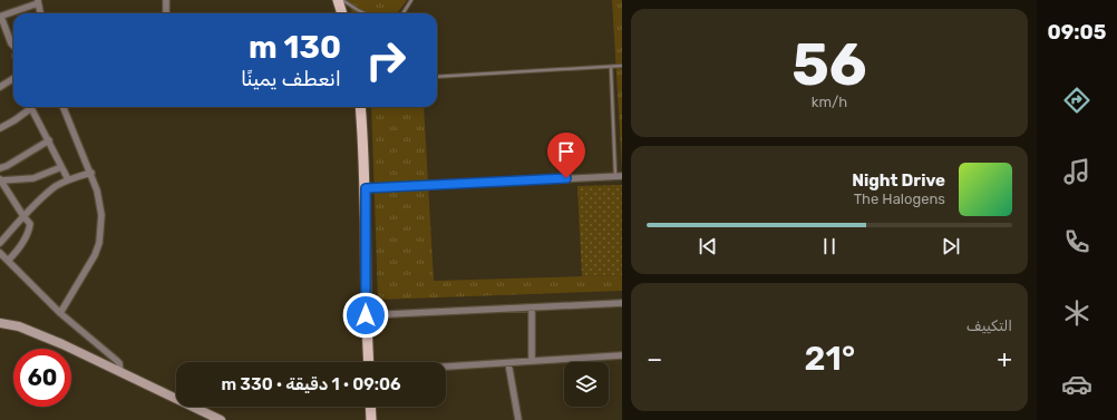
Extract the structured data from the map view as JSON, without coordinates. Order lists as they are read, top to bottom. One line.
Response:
{"page":{"tabs":"09:05","tile":[["56","km/h"],"التكييف"],"turn":["130 m","انعطف يمينًا"],"song":["Night Drive","The Halogens"],"heat":["−","21°","+"],"limit":"60","trip":"09:06 · 1 دقيقة · 330 m"}}
